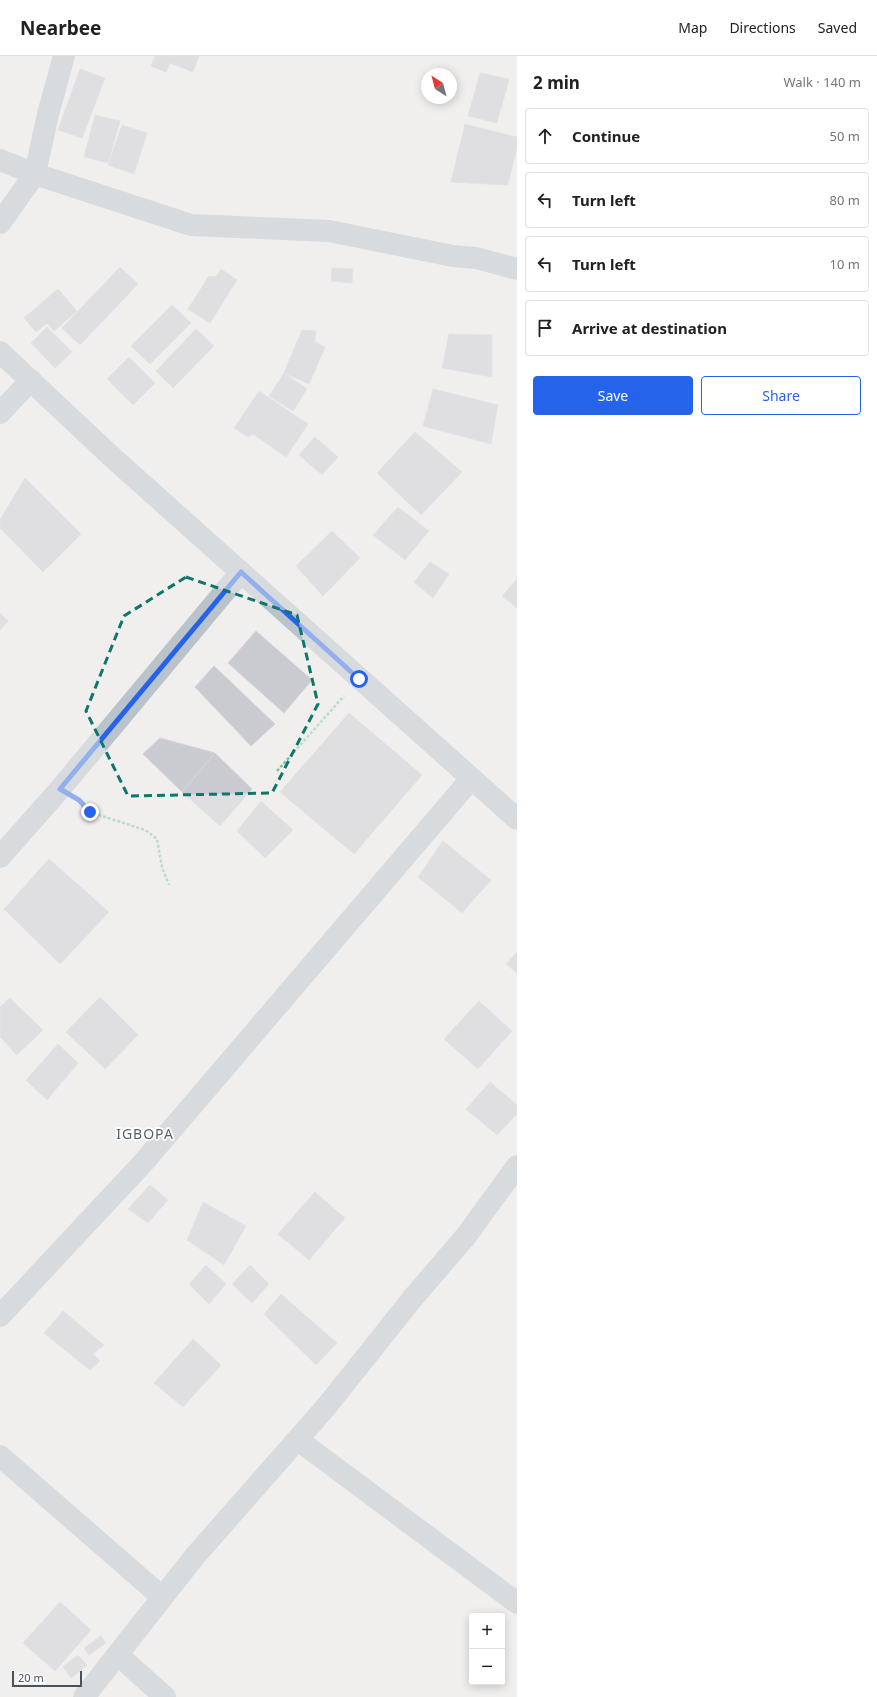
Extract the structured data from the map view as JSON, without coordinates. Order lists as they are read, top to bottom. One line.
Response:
{"districts":["IGBOPA"],"scale_bar":"20 m","north":"top left","page":{"header":"Nearbee","nav":["Map","Directions","Saved"],"heading":["2 min","Walk · 140 m"],"list":[["Continue","50 m"],["Turn left","80 m"],["Turn left","10 m"],"Arrive at destination"],"buttons":["Save","Share"],"map_buttons":["+","−"],"scale":"20 m"}}
